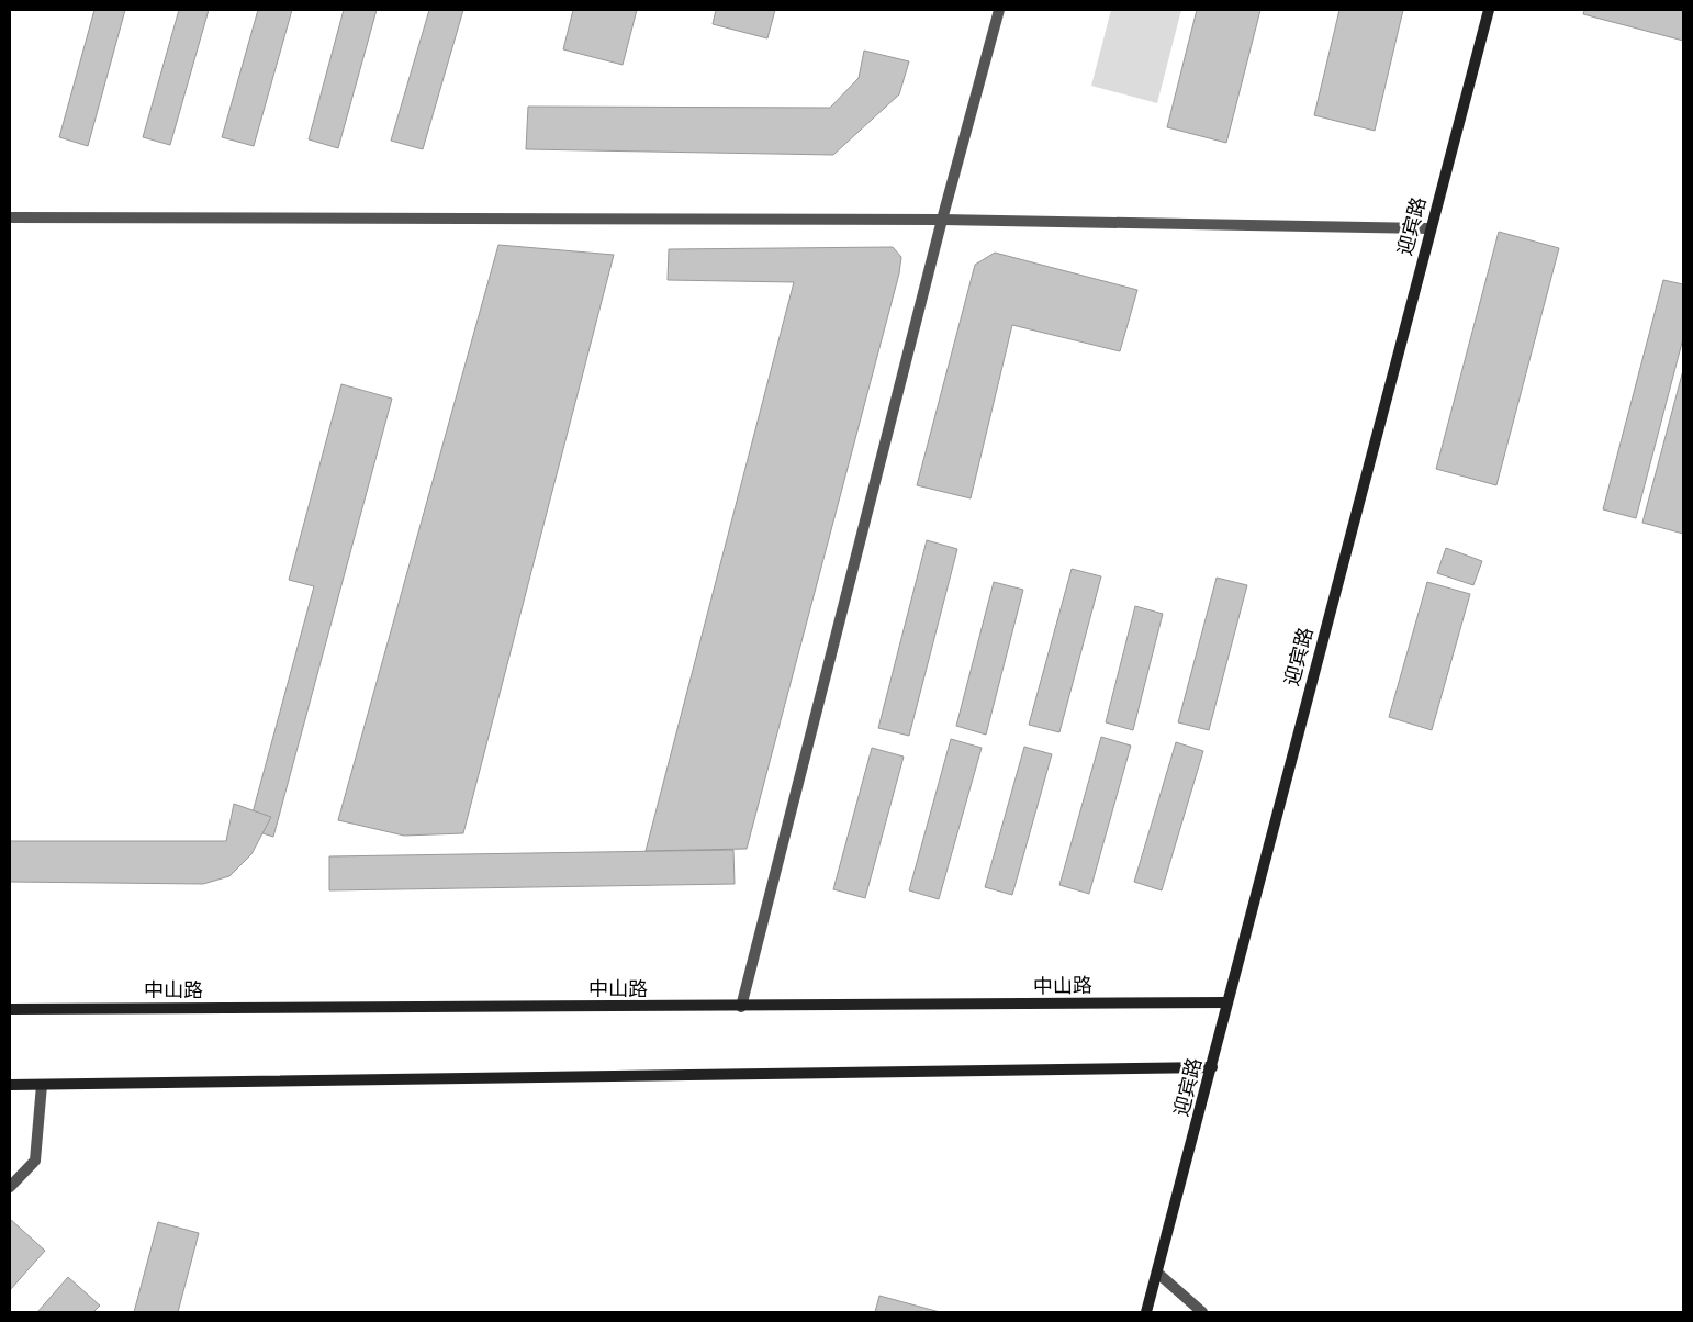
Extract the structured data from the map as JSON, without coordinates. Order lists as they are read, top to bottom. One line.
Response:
{"streets":{"main road":["迎宾路","中山路"]},"crossings":[["迎宾路","中山路"]]}
